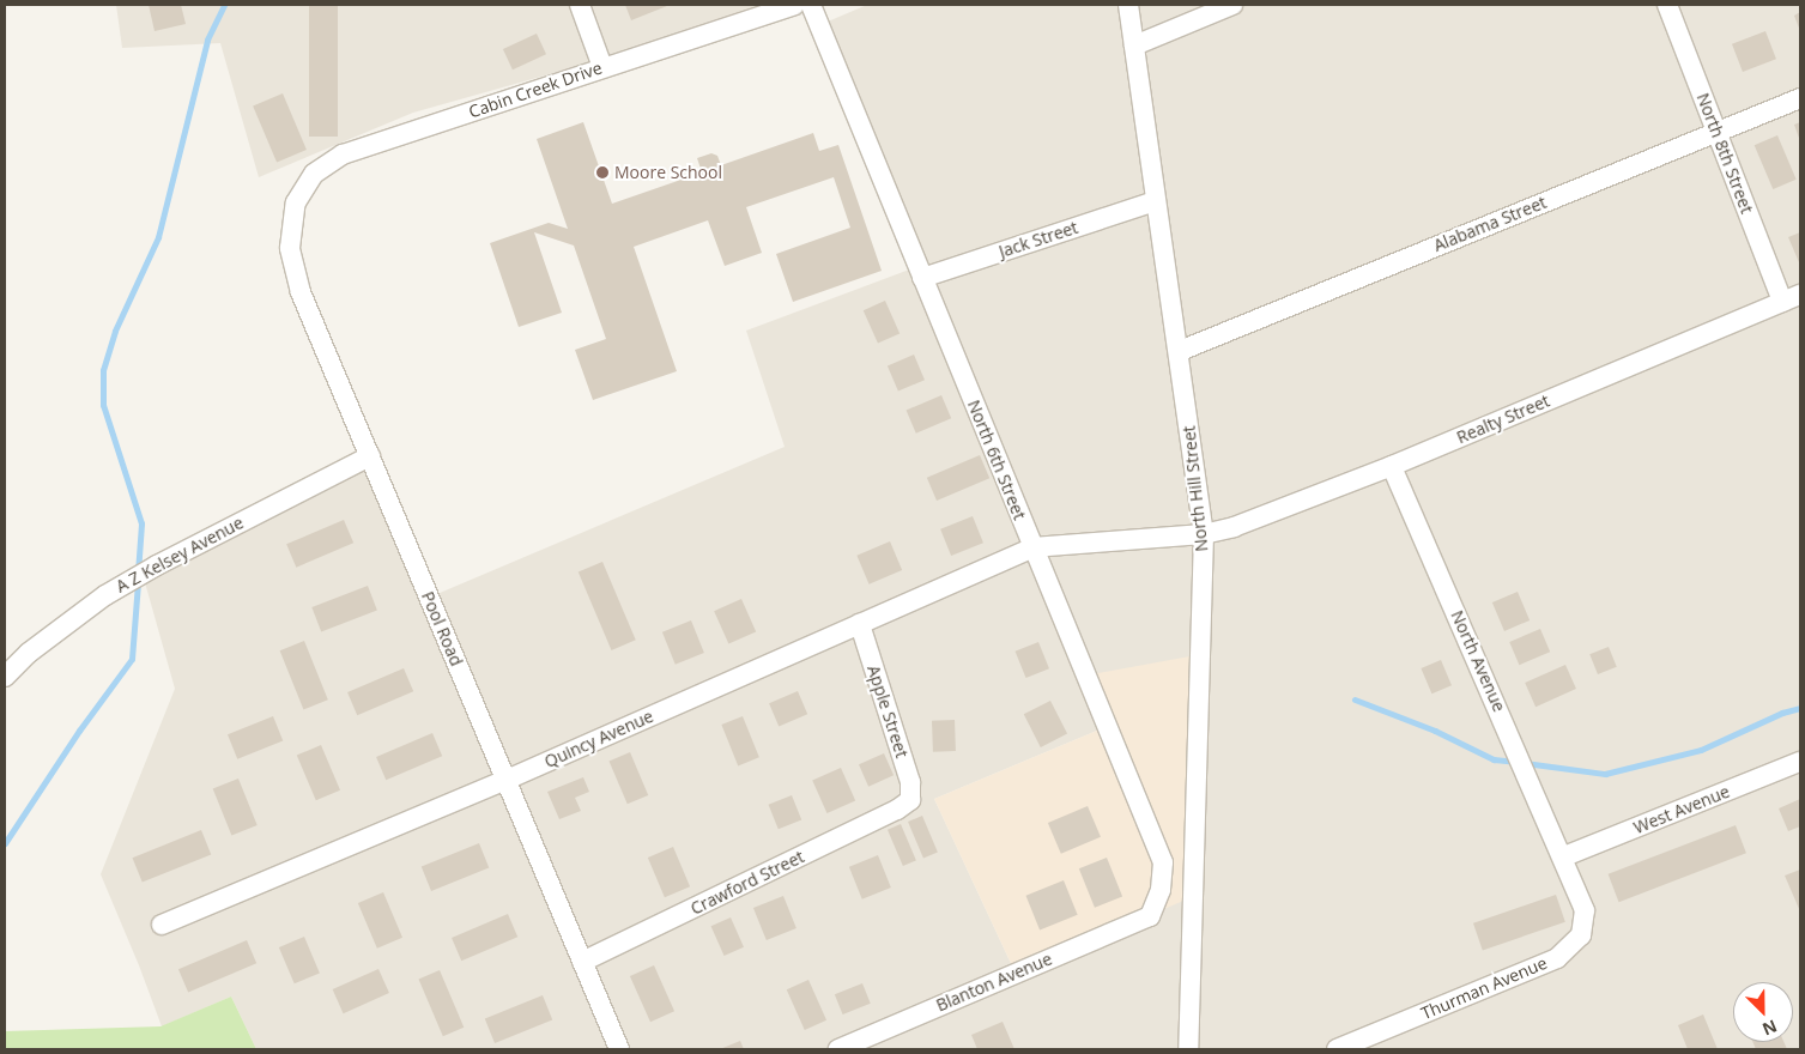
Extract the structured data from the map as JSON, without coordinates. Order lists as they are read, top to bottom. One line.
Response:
{"streets":{"street":["Cabin Creek Drive","North 8th Street","Alabama Street","Jack Street","Realty Street","North 6th Street","North Hill Street","A Z Kelsey Avenue","Pool Road","North Avenue","Apple Street","Quincy Avenue","West Avenue","Crawford Street","Blanton Avenue","Thurman Avenue"]},"crossings":[["Cabin Creek Drive","Pool Road"],["North 8th Street","Alabama Street"],["North 8th Street","Realty Street"],["Alabama Street","North Hill Street"],["Jack Street","North 6th Street"],["Jack Street","North Hill Street"],["Realty Street","North 6th Street"],["Realty Street","North Hill Street"],["Realty Street","North Avenue"],["Realty Street","Quincy Avenue"],["North 6th Street","Quincy Avenue"],["North 6th Street","Blanton Avenue"],["A Z Kelsey Avenue","Pool Road"],["Pool Road","Quincy Avenue"],["Pool Road","Crawford Street"],["North Avenue","West Avenue"],["North Avenue","Thurman Avenue"],["Apple Street","Quincy Avenue"],["Apple Street","Crawford Street"],["West Avenue","Thurman Avenue"]],"places":["Moore School"],"north":"bottom right"}
